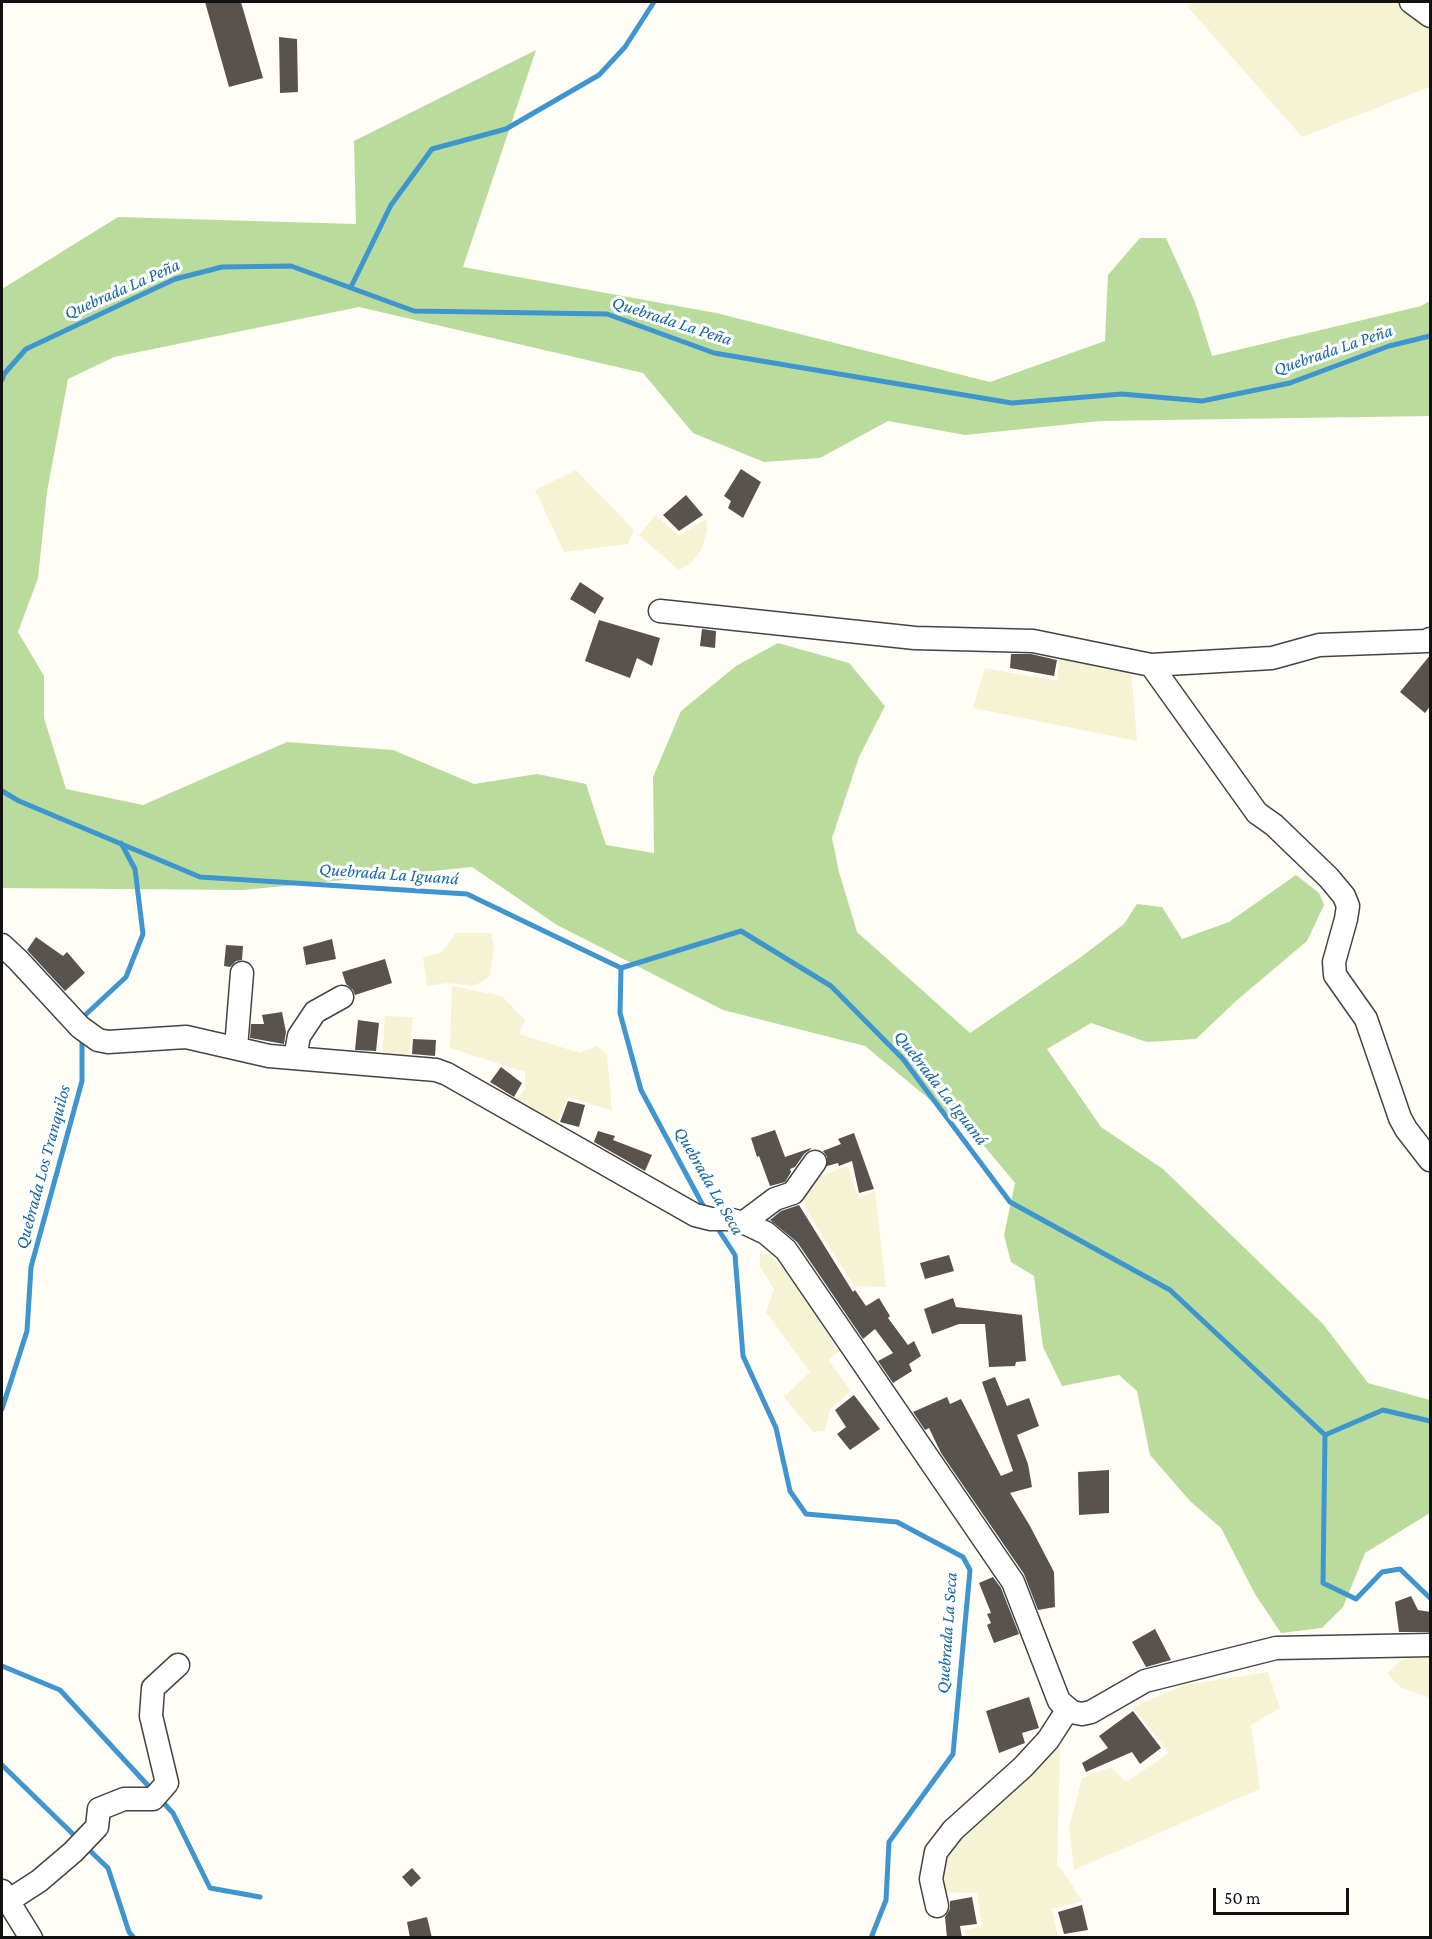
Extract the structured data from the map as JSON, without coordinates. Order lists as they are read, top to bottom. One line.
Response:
{"water":["Quebrada La Peña","Quebrada La Iguaná","Quebrada Los Tranquilos","Quebrada La Seca"],"scale_bar":"50 m"}
